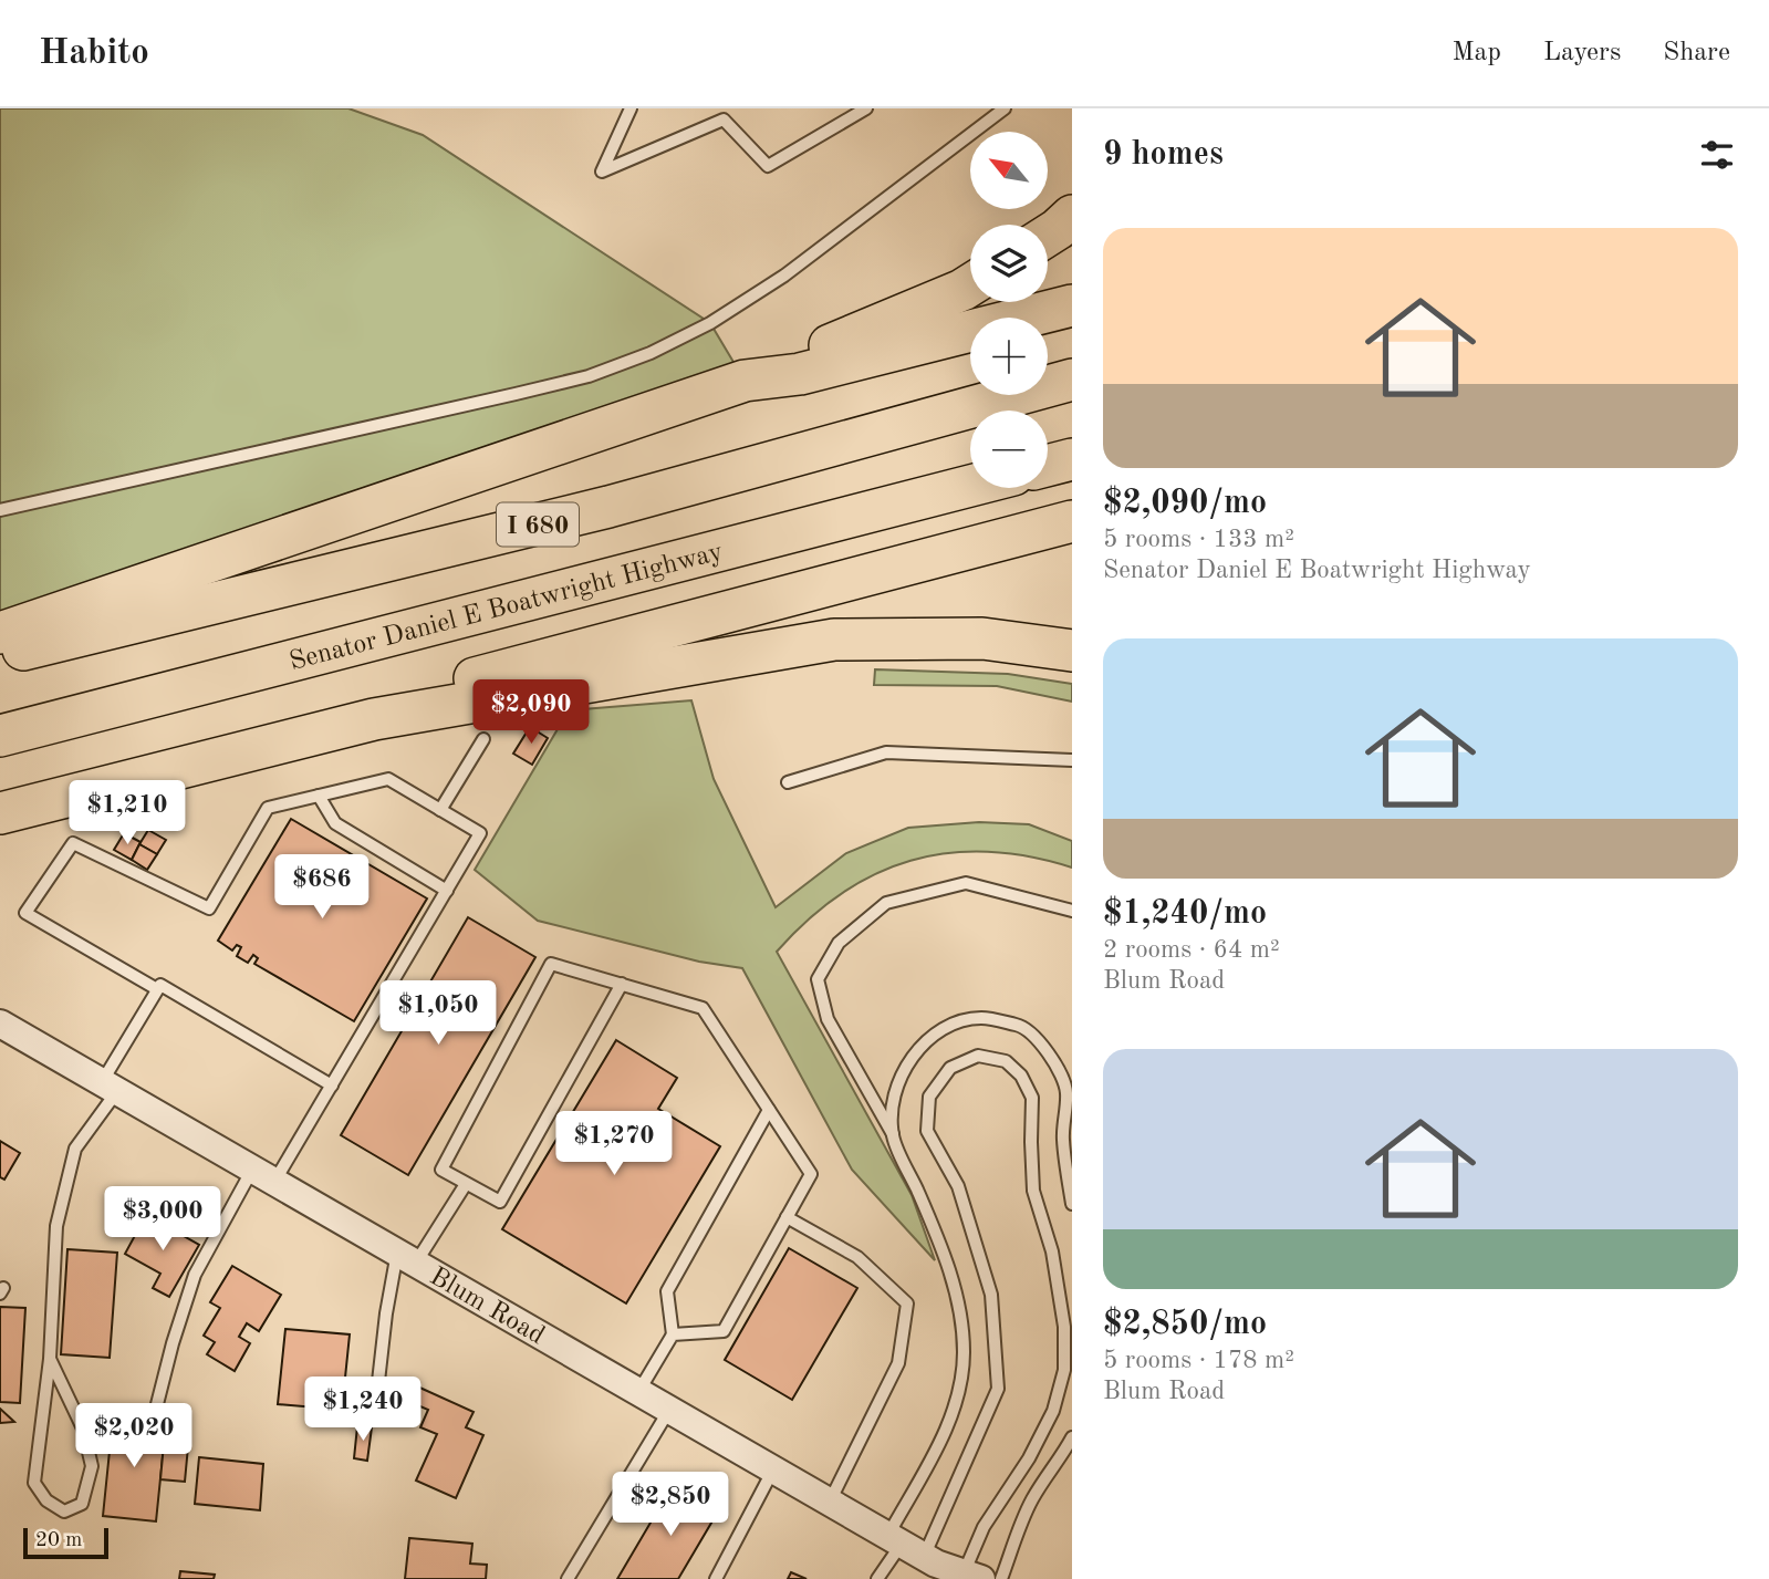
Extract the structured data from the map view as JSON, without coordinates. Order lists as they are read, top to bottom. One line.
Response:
{"streets":{"highway":["I 680","Senator Daniel E Boatwright Highway"],"street":["Blum Road"]},"scale_bar":"20 m","north":"top left","page":{"header":"Habito","nav":["Map","Layers","Share"],"heading":"9 homes","map_buttons":["+","−"],"list":[{"name":"$2,090/mo","note":"5 rooms · 133 m² · Senator Daniel E Boatwright Highway"},{"name":"$1,240/mo","note":"2 rooms · 64 m² · Blum Road"},{"name":"$2,850/mo","note":"5 rooms · 178 m² · Blum Road"}],"price":["$2,090","$1,210","$686","$1,050","$1,270","$3,000","$1,240","$2,020","$2,850"],"scale":"20 m"}}
